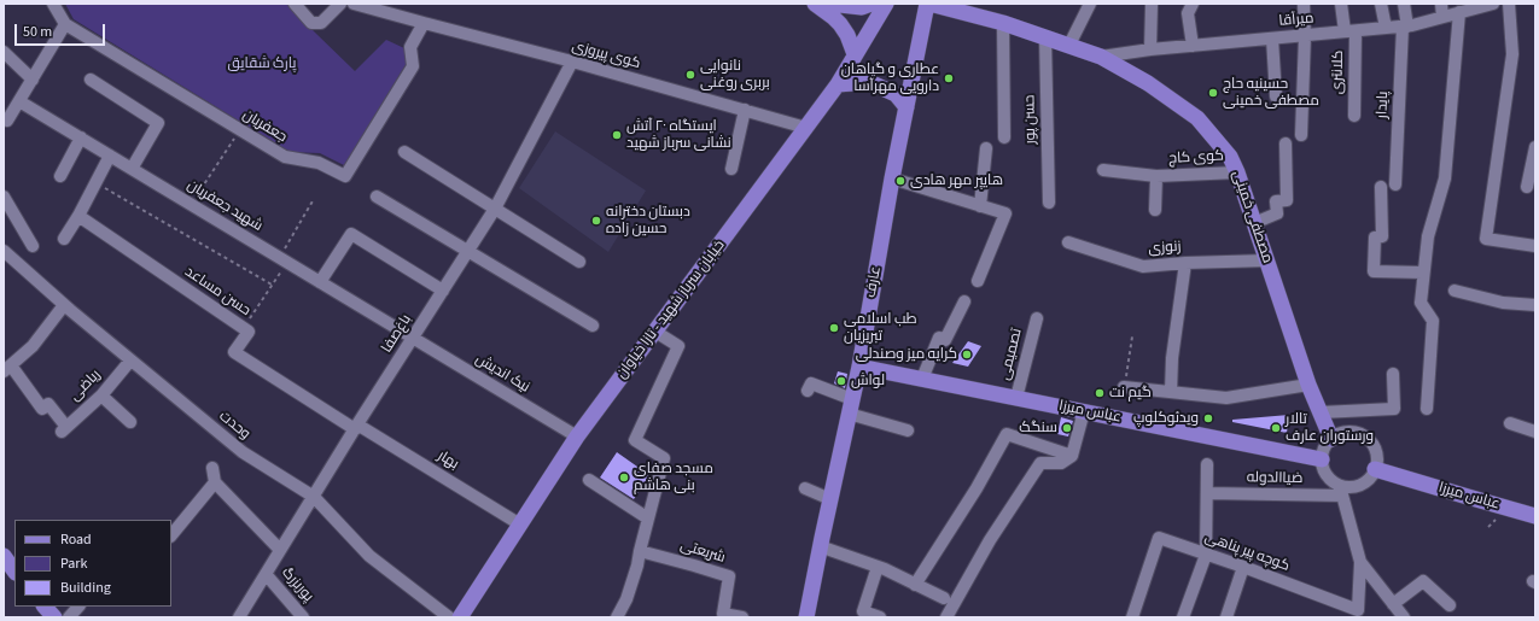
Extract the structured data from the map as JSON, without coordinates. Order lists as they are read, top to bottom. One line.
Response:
{"streets":{"main road":["مصطفی خمینی","عارف","خیابان سرباز شهید - تازا خیاوان","عباس میرزا"],"street":["میرآقا","کوی پیروزی","کلانتری","پایدار","حسن پور","جعفریان","کوی کاج","شهید جعفریان","زنوزی","حسن مساعد","باغ‌صفا","تصمیمی","نیک اندیش","ریاضی","وحدت","بهار","ضیاالدوله","شریعتی","کوچه پیر پناهی","پوربزرگ"]},"crossings":[["میرآقا","کلانتری"],["میرآقا","پایدار"],["میرآقا","مصطفی خمینی"],["کوی پیروزی","جعفریان"],["کوی پیروزی","خیابان سرباز شهید - تازا خیاوان"],["کوی پیروزی","باغ‌صفا"],["حسن پور","مصطفی خمینی"],["کوی کاج","مصطفی خمینی"],["شهید جعفریان","باغ‌صفا"],["شهید جعفریان","نیک اندیش"],["مصطفی خمینی","زنوزی"],["مصطفی خمینی","عارف"],["مصطفی خمینی","عباس میرزا"],["مصطفی خمینی","ضیاالدوله"],["عارف","عباس میرزا"],["حسن مساعد","باغ‌صفا"],["حسن مساعد","بهار"],["خیابان سرباز شهید - تازا خیاوان","نیک اندیش"],["خیابان سرباز شهید - تازا خیاوان","بهار"],["باغ‌صفا","نیک اندیش"],["باغ‌صفا","وحدت"],["باغ‌صفا","بهار"],["باغ‌صفا","پوربزرگ"],["تصمیمی","عباس میرزا"],["ریاضی","وحدت"],["عباس میرزا","ضیاالدوله"]],"parks":["پارک شقایق"],"places":["نانوایی بربری روغنی","عطاری و گیاهان دارویی مهرآسا","حسینیه حاج مصطفی خمینی","ایستگاه ۲۰ آتش نشانی سرباز شهید","هایپر مهر هادی","دبستان دخترانه حسین زاده","طب اسلامی تبریزیان","کرایه میز وصندلی","لواش","گیم نت","ویدئوکلوپ","سنگک","تالار ورستوران عارف","مسجد صفای بنی هاشم"],"legend":["Road","Park","Building"],"scale_bar":"50 m"}
